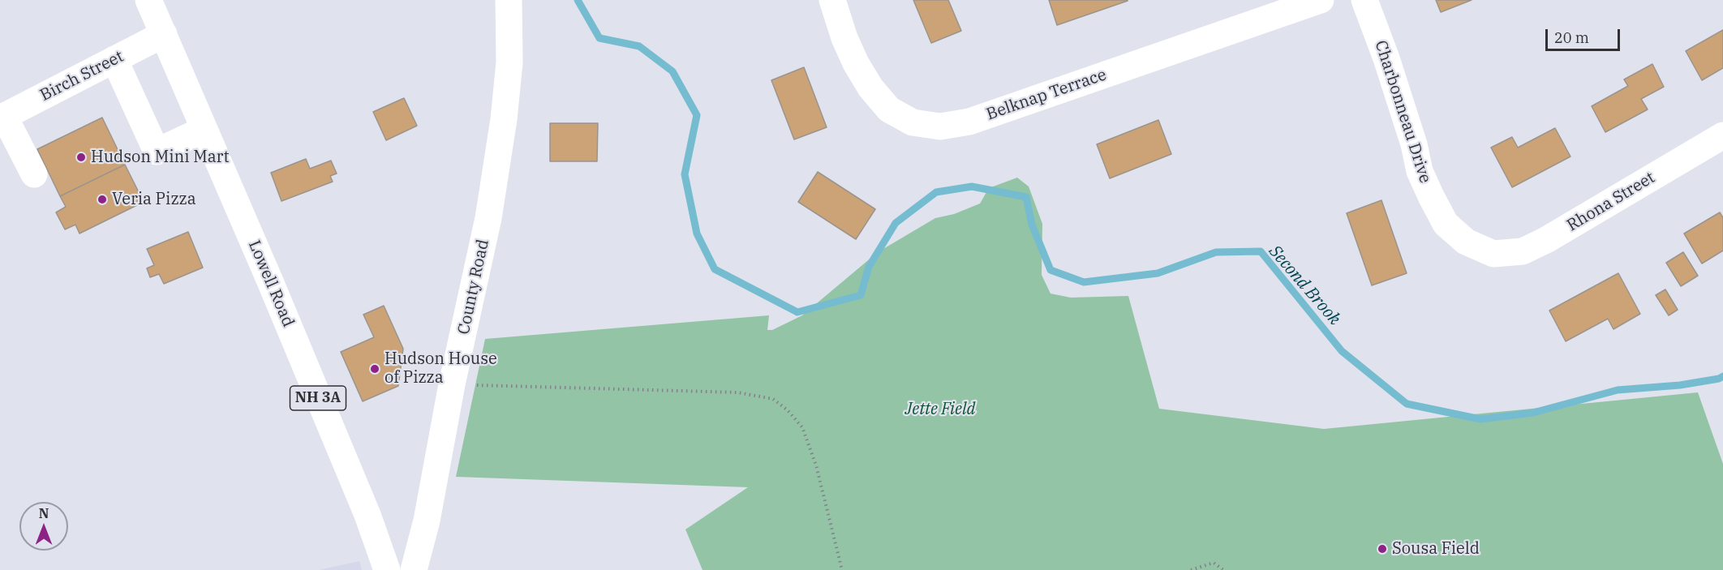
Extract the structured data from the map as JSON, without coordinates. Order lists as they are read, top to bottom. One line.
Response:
{"streets":{"street":["Birch Street","Belknap Terrace","Charbonneau Drive","Rhona Street","Lowell Road","County Road","NH 3A"]},"crossings":[["Birch Street","Lowell Road"],["Charbonneau Drive","Rhona Street"]],"water":["Second Brook"],"parks":["Jette Field"],"places":["Hudson Mini Mart","Veria Pizza","Hudson House of Pizza","Sousa Field"],"scale_bar":"20 m","north":"top"}
